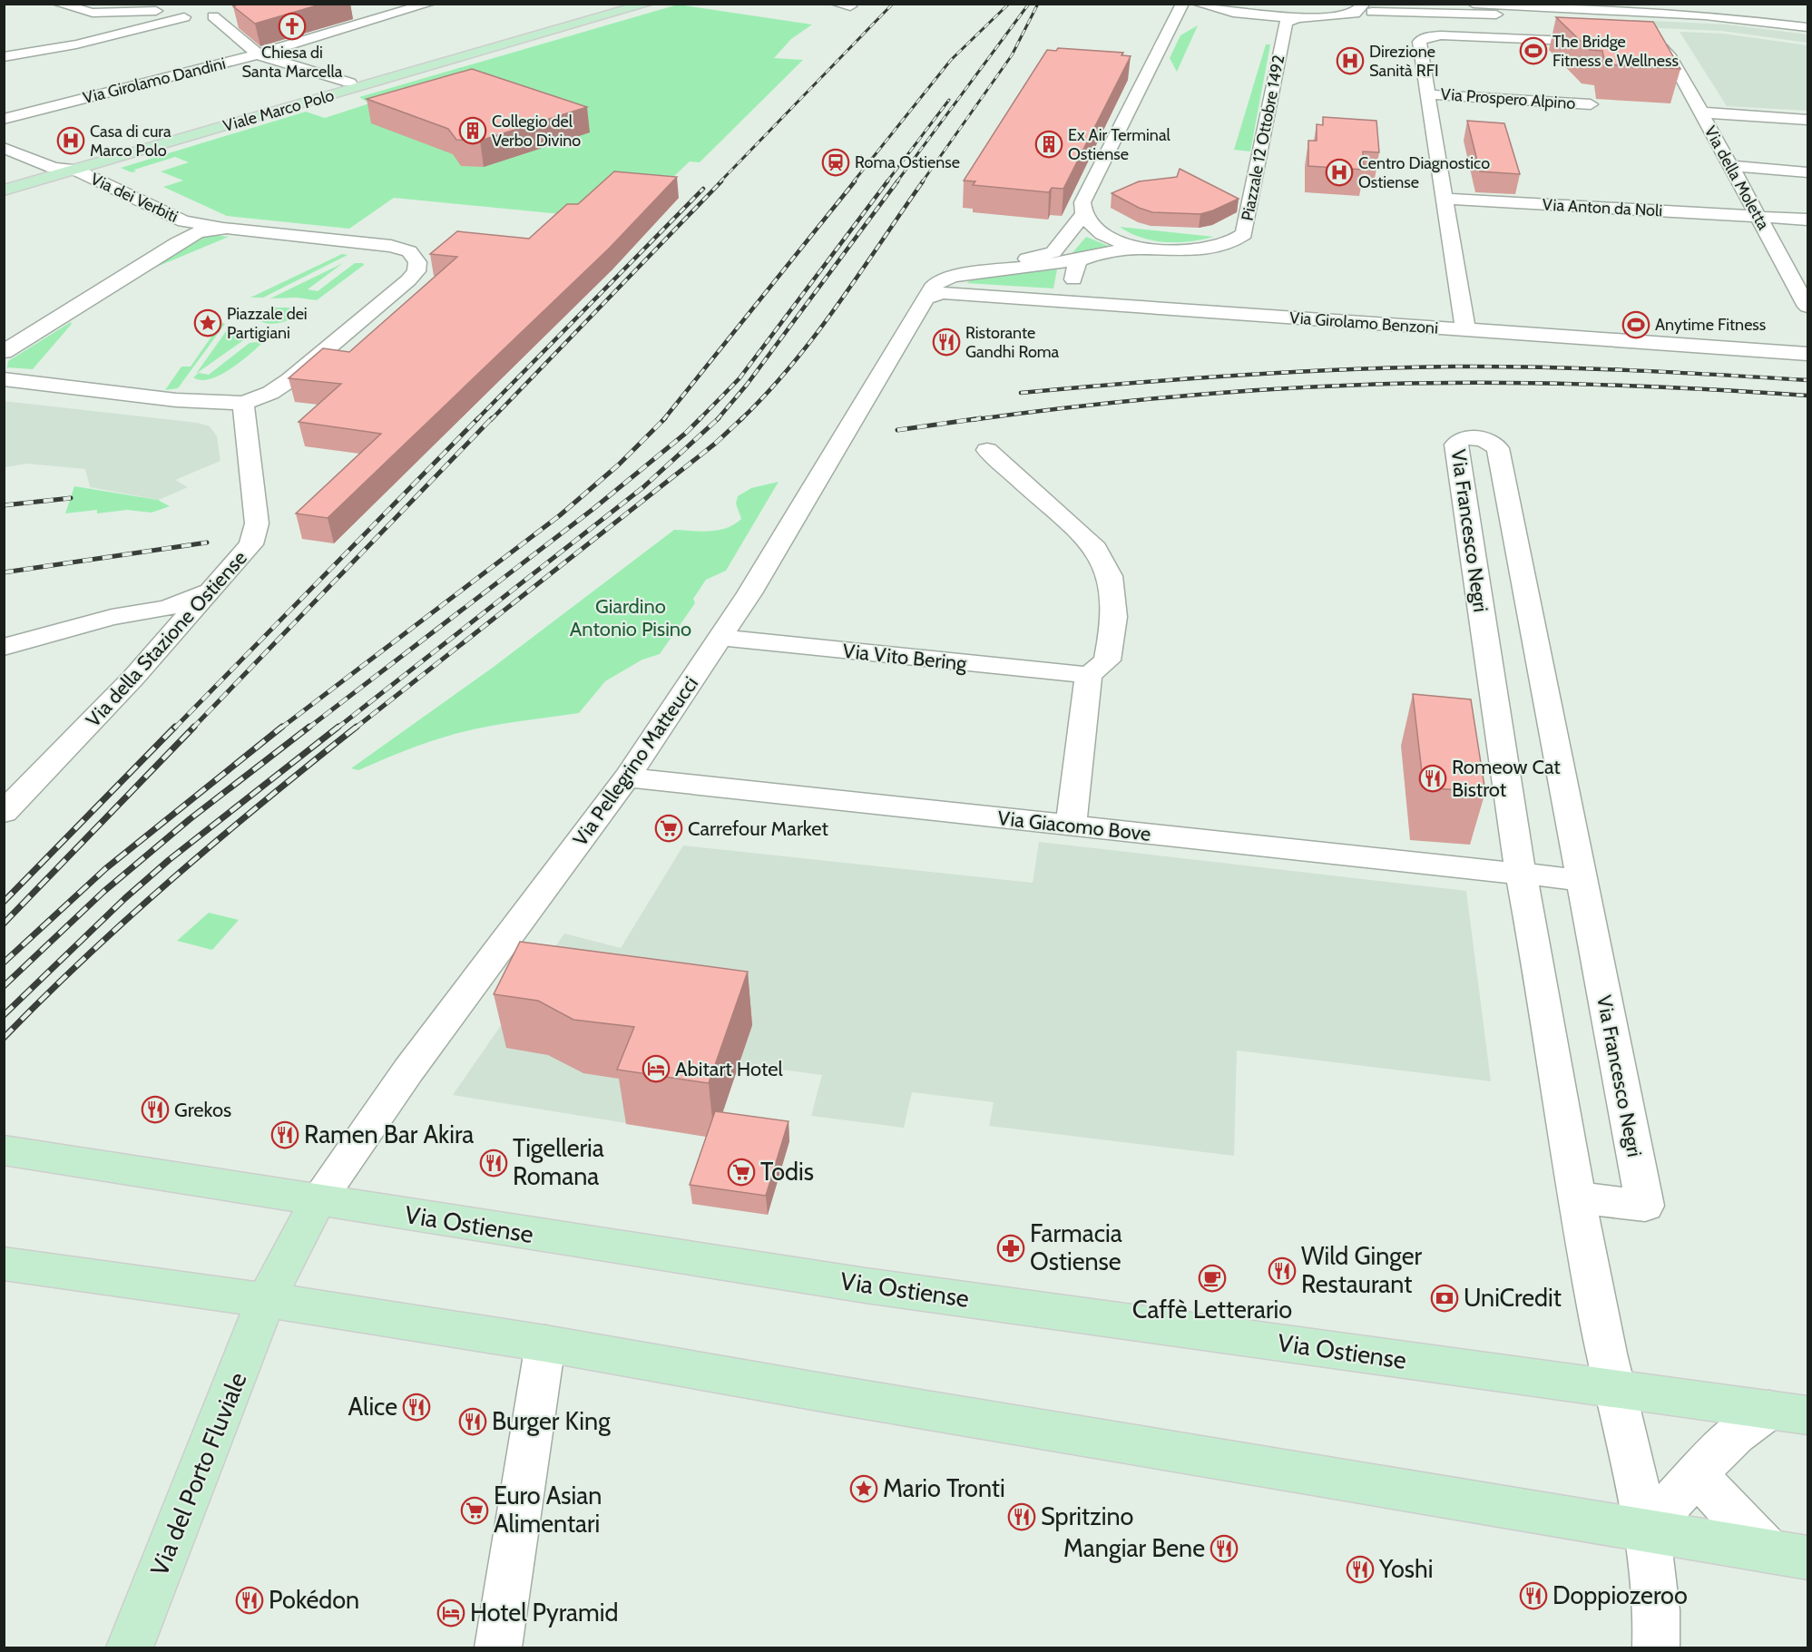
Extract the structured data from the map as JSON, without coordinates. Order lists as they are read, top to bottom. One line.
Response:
{"streets":{"main road":["Viale Marco Polo","Via Ostiense","Via del Porto Fluviale"],"street":["Via Girolamo Dandini","Via Prospero Alpino","Piazzale 12 Ottobre 1492","Via della Moletta","Via dei Verbiti","Via Anton da Noli","Via Girolamo Benzoni","Via Francesco Negri","Via della Stazione Ostiense","Via Vito Bering","Via Pellegrino Matteucci","Via Giacomo Bove"]},"crossings":[["Viale Marco Polo","Via dei Verbiti"],["Piazzale 12 Ottobre 1492","Via Girolamo Benzoni"],["Piazzale 12 Ottobre 1492","Via Pellegrino Matteucci"],["Via della Moletta","Via Anton da Noli"],["Via Girolamo Benzoni","Via Pellegrino Matteucci"],["Via Francesco Negri","Via Giacomo Bove"],["Via Francesco Negri","Via Ostiense"],["Via Vito Bering","Via Pellegrino Matteucci"],["Via Pellegrino Matteucci","Via Giacomo Bove"],["Via Pellegrino Matteucci","Via Ostiense"]],"parks":["Giardino Antonio Pisino"],"places":{"church":["Chiesa di Santa Marcella"],"sports":["The Bridge Fitness e Wellness","Anytime Fitness"],"hospital":["Direzione Sanità RFI","Casa di cura Marco Polo","Centro Diagnostico Ostiense"],"building":["Collegio del Verbo Divino","Ex Air Terminal Ostiense"],"station":["Roma Ostiense"],"place":["Piazzale dei Partigiani","Mario Tronti"],"restaurant":["Ristorante Gandhi Roma","Romeow Cat Bistrot","Grekos","Ramen Bar Akira","Tigelleria Romana","Wild Ginger Restaurant","Alice","Burger King","Spritzino","Mangiar Bene","Yoshi","Doppiozeroo","Pokédon"],"supermarket":["Carrefour Market","Todis","Euro Asian Alimentari"],"hotel":["Abitart Hotel","Hotel Pyramid"],"pharmacy":["Farmacia Ostiense"],"cafe":["Caffè Letterario"],"bank":["UniCredit"]}}
